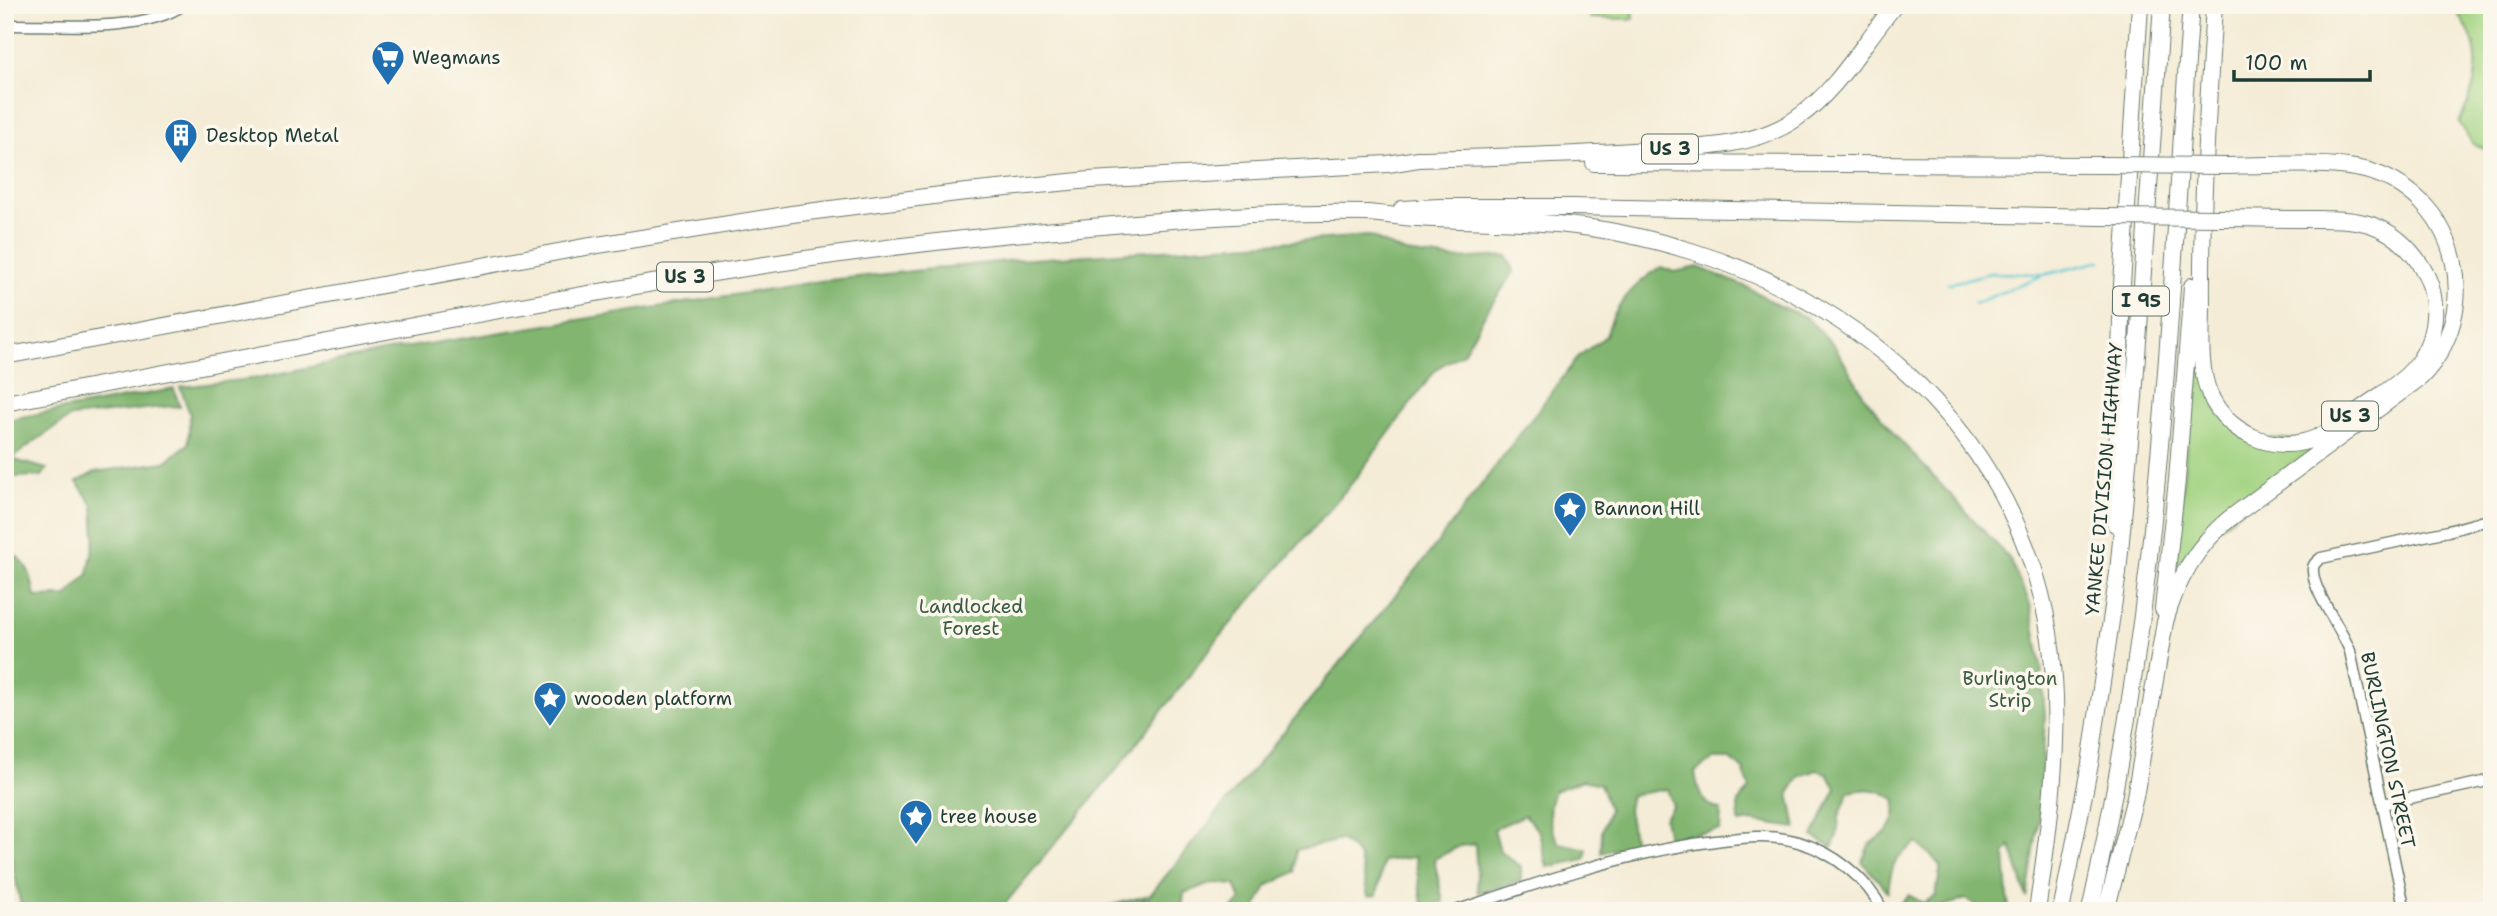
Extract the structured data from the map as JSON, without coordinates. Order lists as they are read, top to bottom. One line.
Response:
{"streets":{"highway":["US 3","I 95","YANKEE DIVISION HIGHWAY"],"street":["BURLINGTON STREET"]},"parks":["Landlocked Forest","Burlington Strip"],"places":{"supermarket":["Wegmans"],"building":["Desktop Metal"],"place":["Bannon Hill","wooden platform","tree house"]},"scale_bar":"100 m"}
